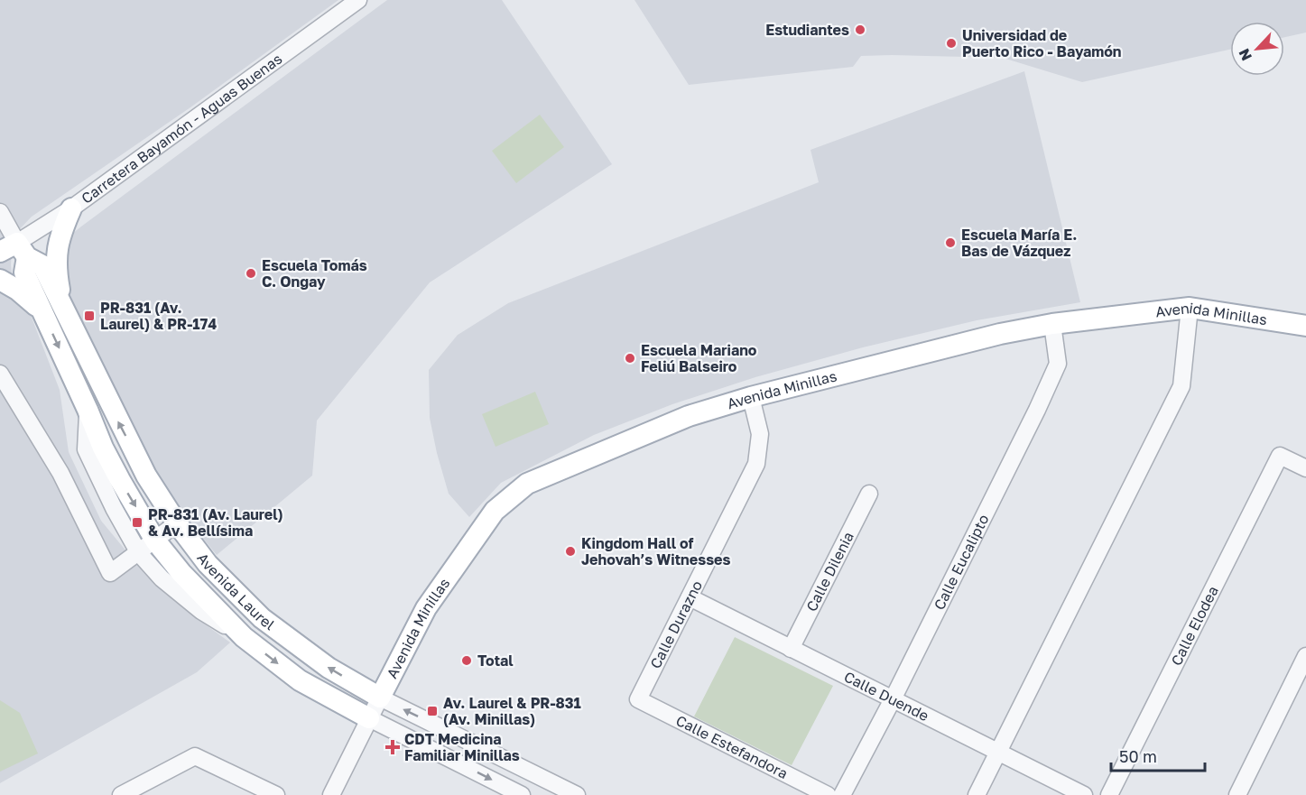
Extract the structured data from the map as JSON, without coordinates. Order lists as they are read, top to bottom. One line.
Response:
{"streets":{"main road":["Avenida Minillas","Avenida Laurel"],"street":["Carretera Bayamón - Aguas Buenas","Calle Eucalipto","Calle Dilenia","Calle Durazno","Calle Elodea","Calle Duende","Calle Estefandora"]},"crossings":[["Carretera Bayamón - Aguas Buenas","Avenida Laurel"],["Avenida Minillas","Calle Eucalipto"],["Avenida Minillas","Avenida Laurel"],["Avenida Minillas","Calle Durazno"],["Calle Eucalipto","Calle Duende"],["Calle Dilenia","Calle Duende"],["Calle Durazno","Calle Duende"],["Calle Durazno","Calle Estefandora"]],"places":{"other":["Estudiantes","Universidad de Puerto Rico - Bayamón","Escuela María E. Bas de Vázquez","Escuela Tomás C. Ongay","Escuela Mariano Feliú Balseiro","Kingdom Hall of Jehovah’s Witnesses","Total"],"transit":["PR-831 (Av. Laurel) & PR-174","PR-831 (Av. Laurel) & Av. Bellísima","Av. Laurel & PR-831 (Av. Minillas)"],"health":["CDT Medicina Familiar Minillas"]},"scale_bar":"50 m","north":"bottom left"}
